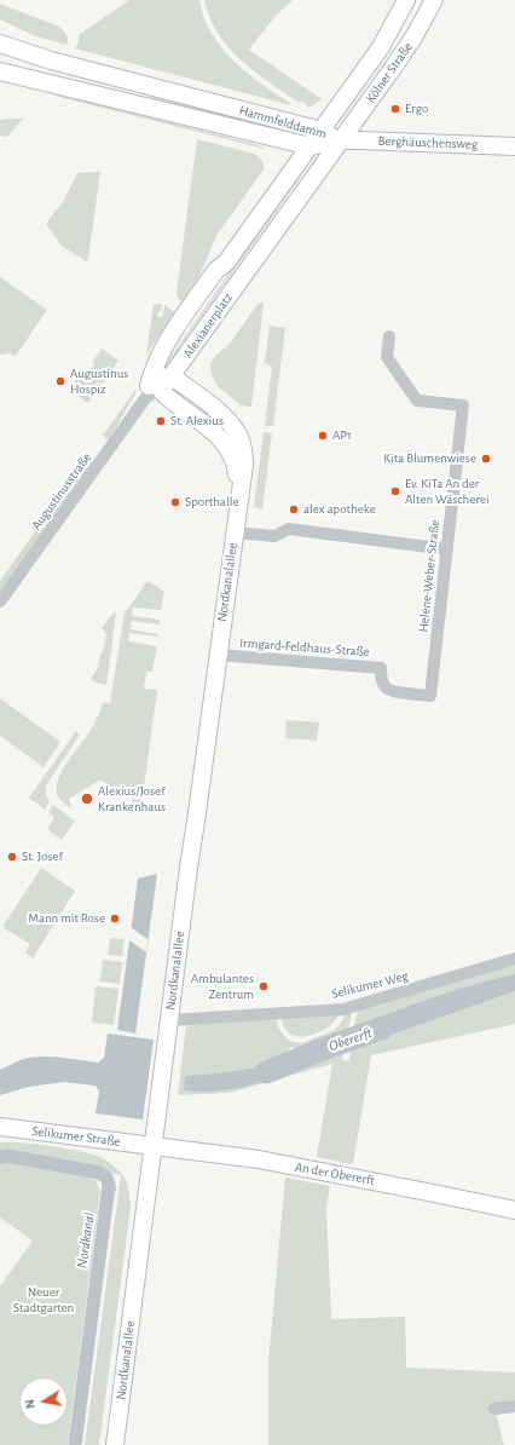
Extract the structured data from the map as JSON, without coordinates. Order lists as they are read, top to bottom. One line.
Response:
{"streets":{"main road":["Kölner Straße","Hammfelddamm","Berghäuschensweg","Alexianerplatz","Nordkanalallee","Selikumer Straße","An der Obererft"],"street":["Augustinusstraße","Helene-Weber-Straße","Irmgard-Feldhaus-Straße","Selikumer Weg"]},"crossings":[["Kölner Straße","Hammfelddamm"],["Kölner Straße","Berghäuschensweg"],["Kölner Straße","Alexianerplatz"],["Hammfelddamm","Berghäuschensweg"],["Hammfelddamm","Alexianerplatz"],["Berghäuschensweg","Alexianerplatz"],["Alexianerplatz","Augustinusstraße"],["Alexianerplatz","Nordkanalallee"],["Augustinusstraße","Nordkanalallee"],["Helene-Weber-Straße","Irmgard-Feldhaus-Straße"],["Nordkanalallee","Irmgard-Feldhaus-Straße"],["Nordkanalallee","Selikumer Weg"],["Nordkanalallee","Selikumer Straße"],["Nordkanalallee","An der Obererft"],["Selikumer Straße","An der Obererft"]],"water":["Obererft","Nordkanal"],"parks":["Neuer Stadtgarten"],"places":["Ergo","Augustinus Hospiz","St. Alexius","AP1","Kita Blumenwiese","Ev. KiTa An der Alten Wäscherei","Sporthalle","alex apotheke","Alexius/Josef Krankenhaus","St. Josef","Mann mit Rose","Ambulantes Zentrum"],"north":"left"}
